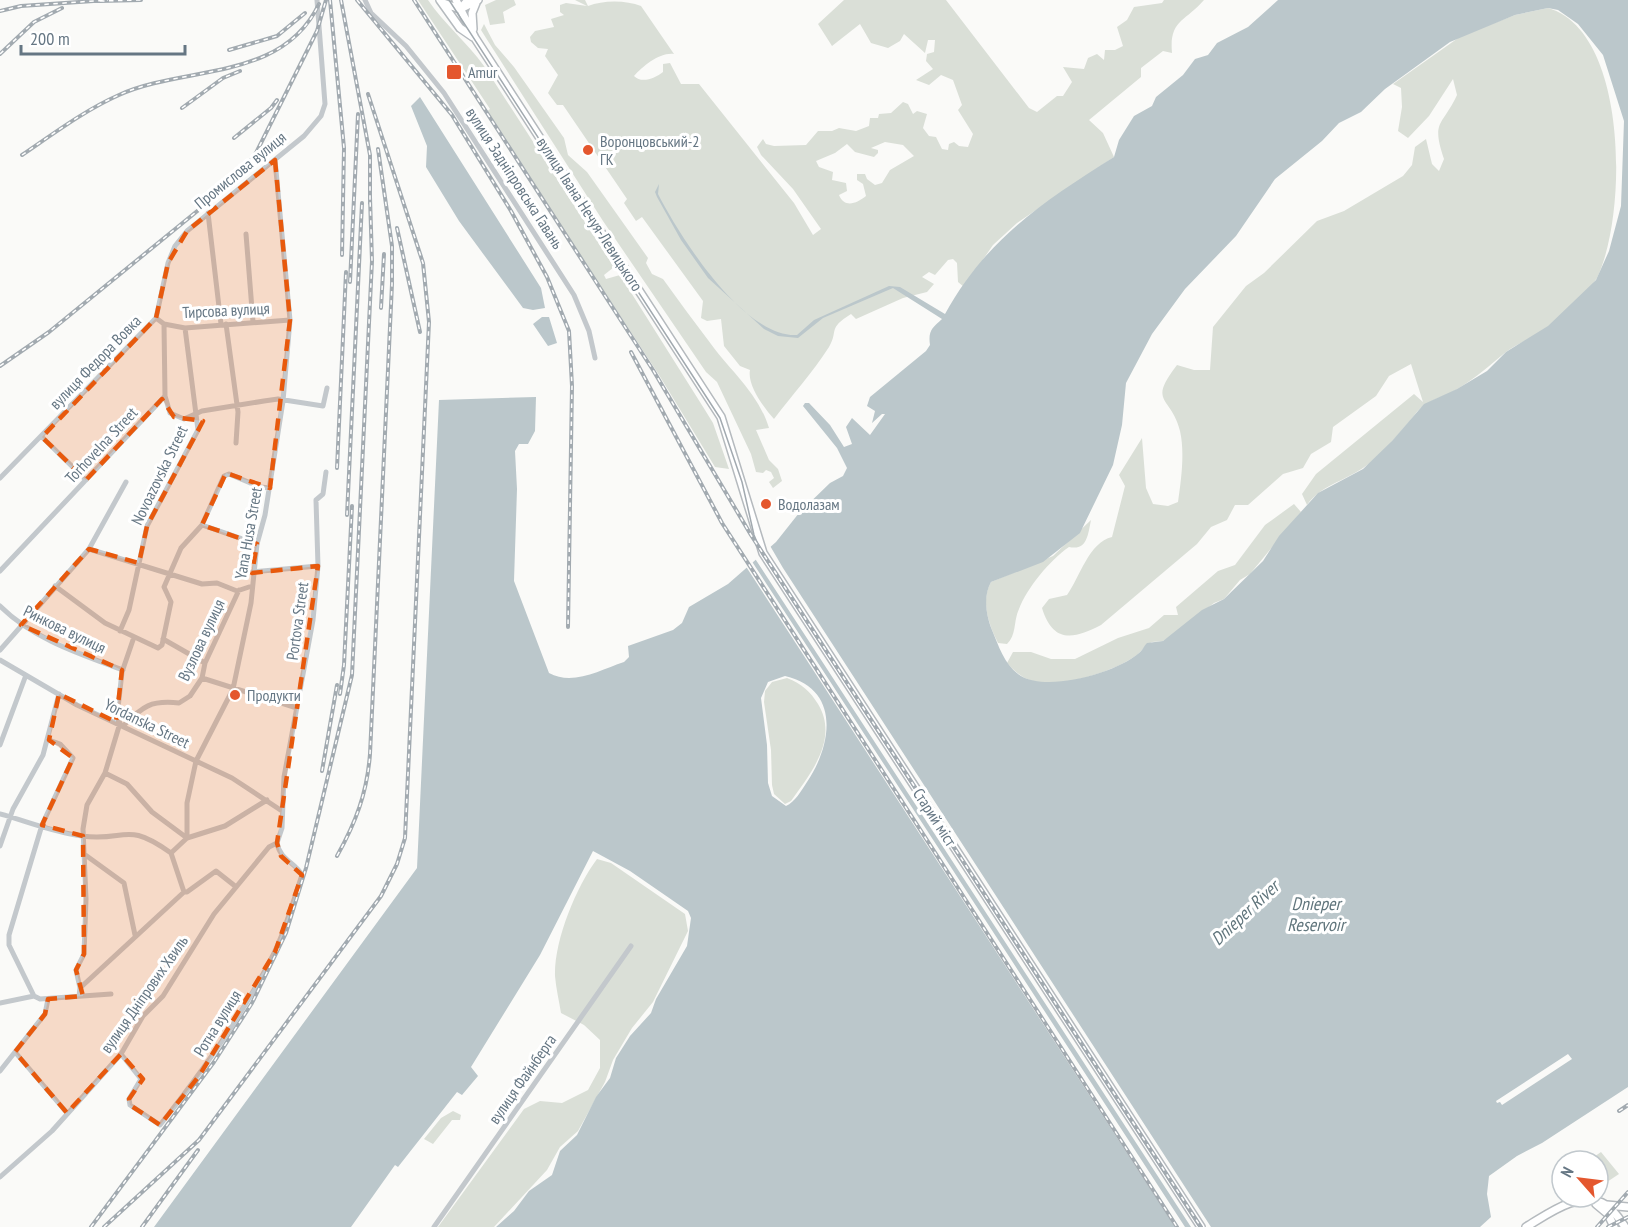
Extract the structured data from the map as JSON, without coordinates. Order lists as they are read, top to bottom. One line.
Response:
{"streets":{"main road":["вулиця Івана Нечуя-Левицького","Старий міст"],"street":["Промислова вулиця","вулиця Задніпровська Гавань","Тирсова вулиця","вулиця Федора Вовка","Torhovelna Street","Novoazovska Street","Yana Husa Street","Portova Street","Ринкова вулиця","Вузлова вулиця","Yordanska Street","вулиця Дніпрових Хвиль","Ротна вулиця","вулиця Файнберга"]},"crossings":[["Промислова вулиця","вулиця Федора Вовка"],["Промислова вулиця","Yana Husa Street"],["вулиця Івана Нечуя-Левицького","Старий міст"],["Тирсова вулиця","Novoazovska Street"],["Тирсова вулиця","Yana Husa Street"],["Yana Husa Street","Yordanska Street"],["Portova Street","Yordanska Street"],["Вузлова вулиця","Yordanska Street"],["вулиця Дніпрових Хвиль","Ротна вулиця"]],"water":["Dnieper Reservoir","Dnieper River"],"places":{"transit":["Amur"],"other":["Воронцовський-2 ГК","Водолазам","Продукти"]},"scale_bar":"200 m","north":"top left"}
